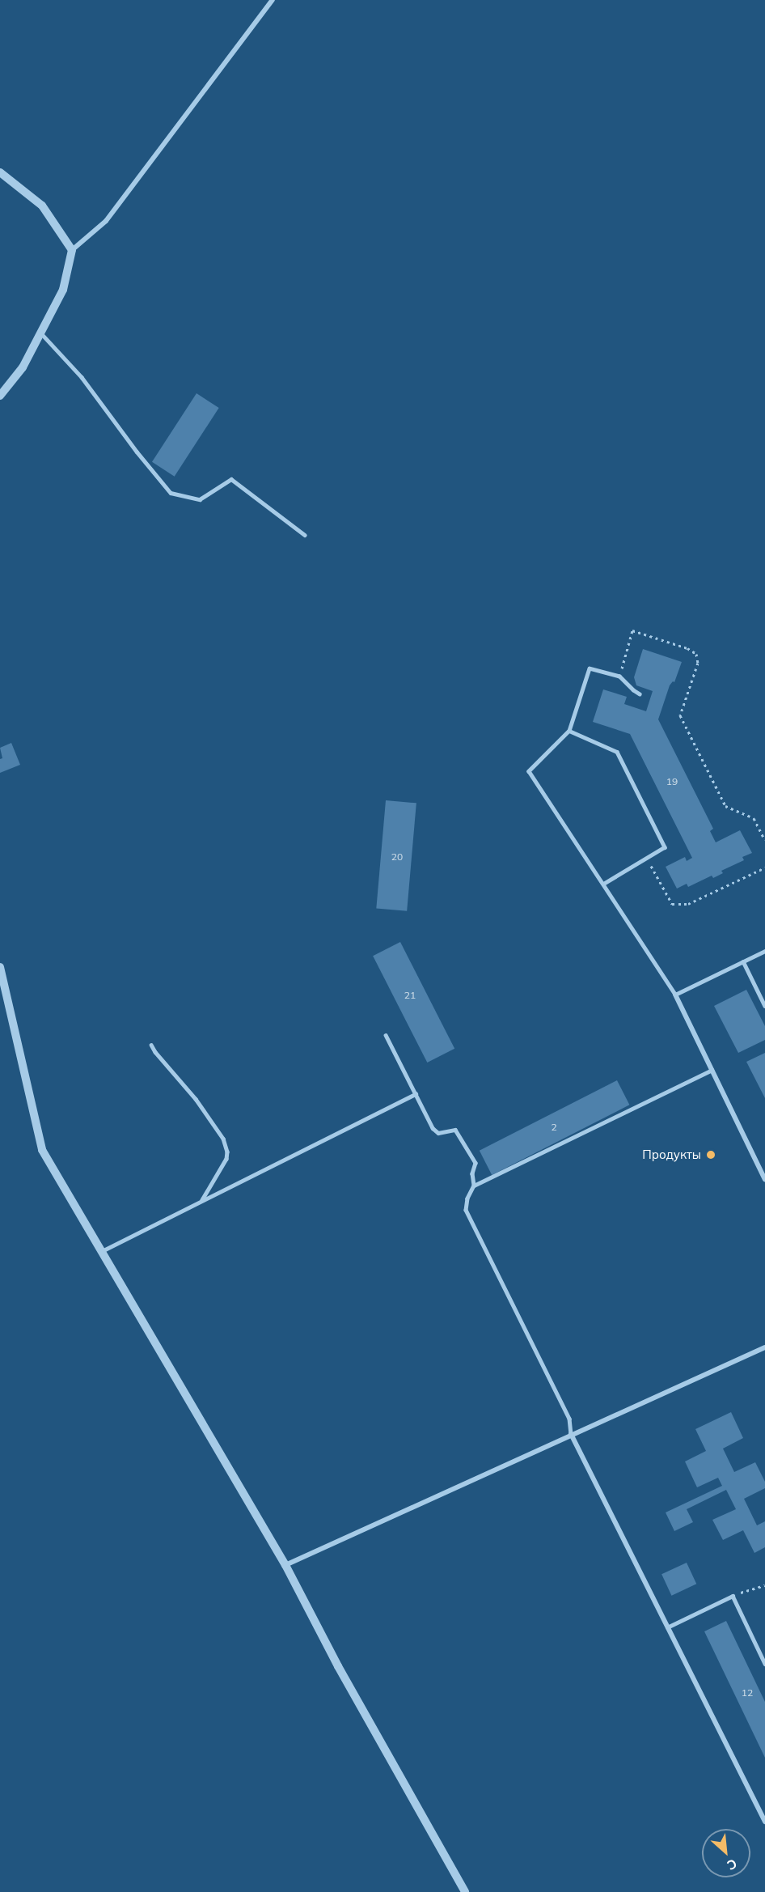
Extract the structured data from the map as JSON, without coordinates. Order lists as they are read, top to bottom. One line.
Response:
{"places":["Продукты"],"house_numbers":["19","20","21","2","12"],"north":"bottom right"}
